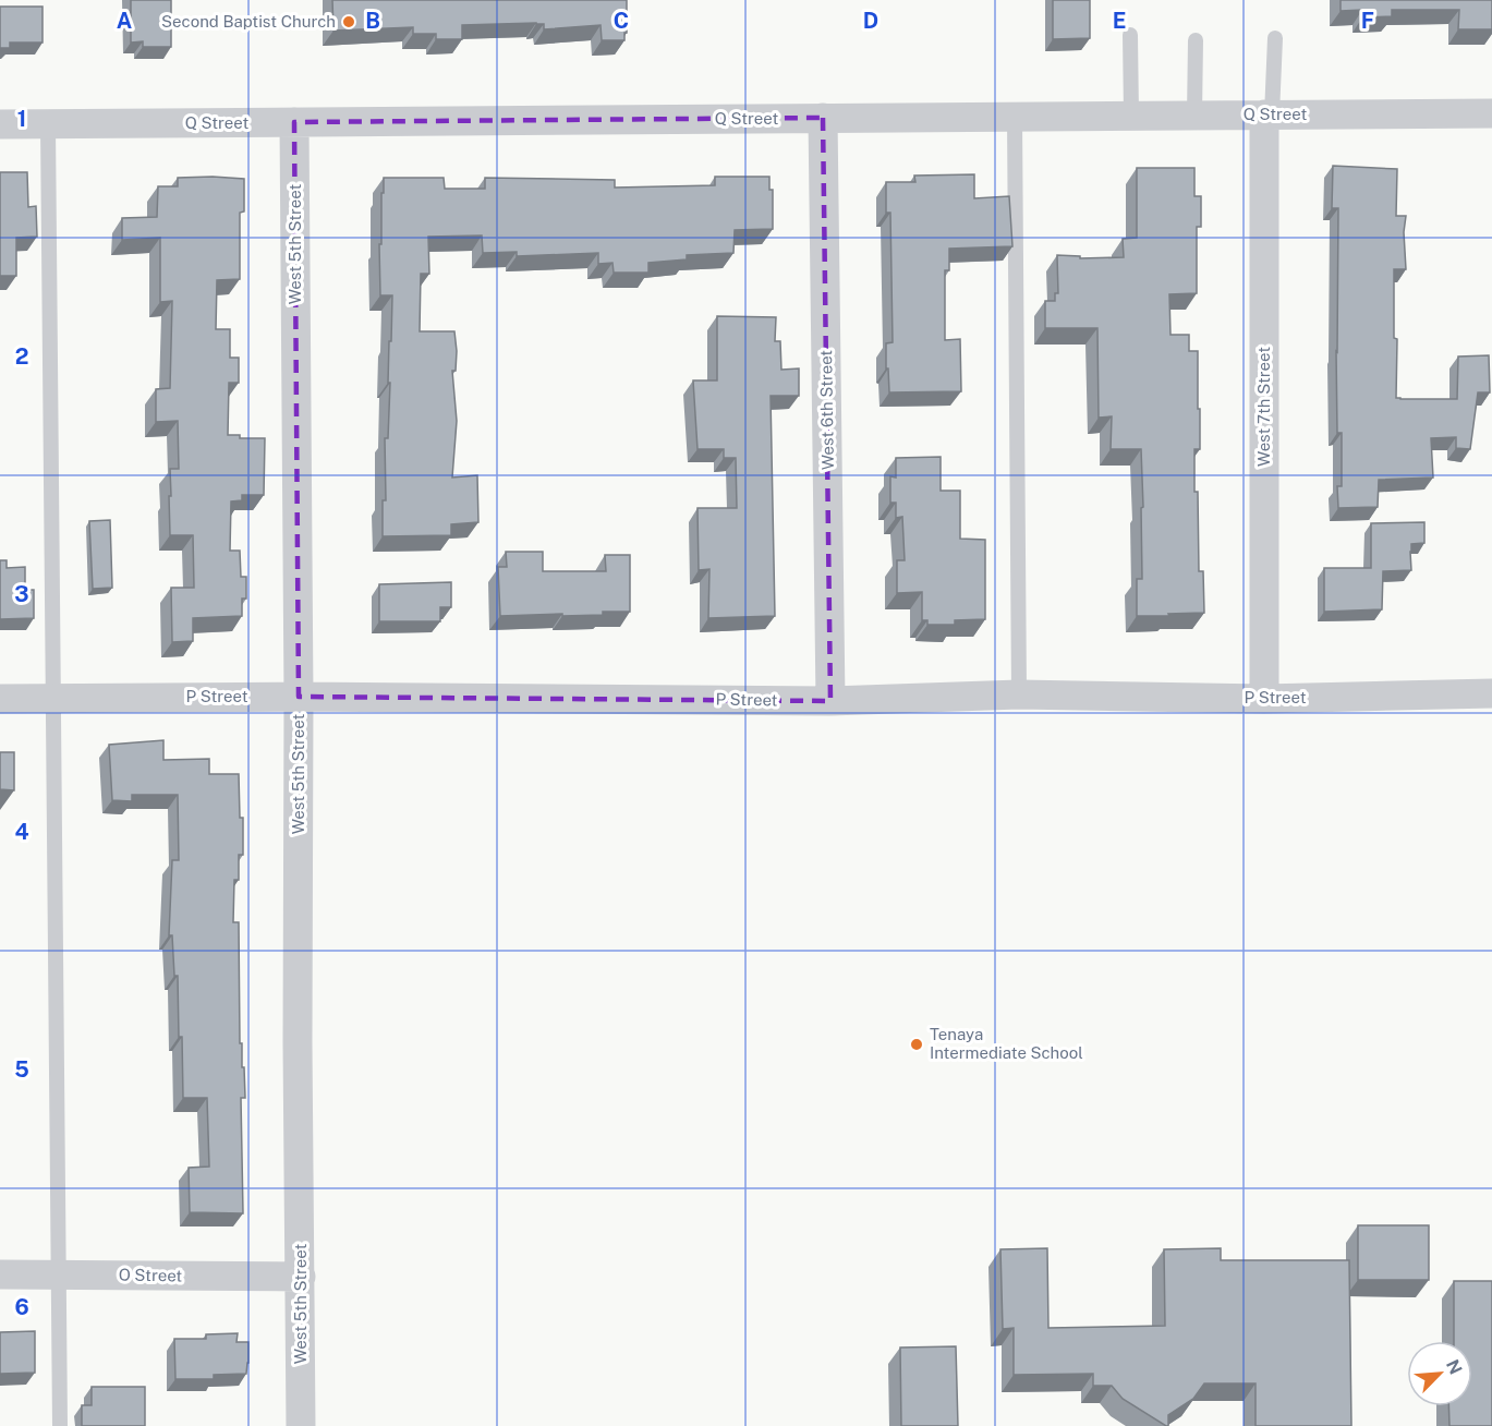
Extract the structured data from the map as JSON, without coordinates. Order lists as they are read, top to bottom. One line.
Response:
{"streets":{"street":["Q Street","West 5th Street","West 7th Street","West 6th Street","P Street","O Street"]},"crossings":[["Q Street","West 5th Street"],["Q Street","West 7th Street"],["Q Street","West 6th Street"],["West 5th Street","P Street"],["West 5th Street","O Street"],["West 7th Street","P Street"],["West 6th Street","P Street"]],"places":["Second Baptist Church","Tenaya Intermediate School"],"north":"top right","grid":{"columns":["A","B","C","D","E","F"],"rows":["1","2","3","4","5","6"]}}
